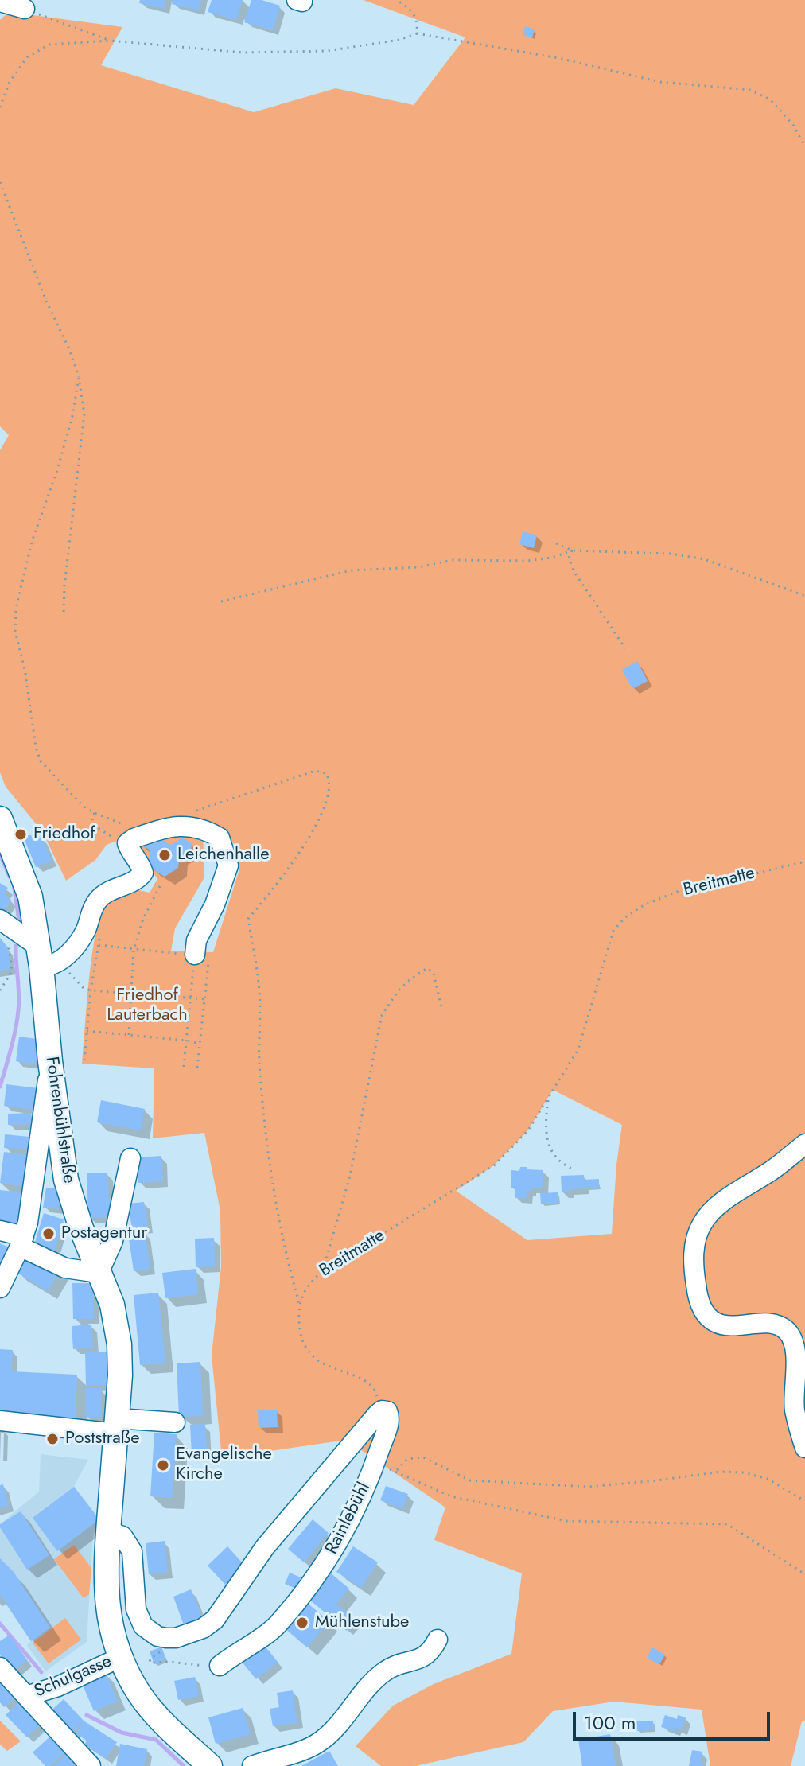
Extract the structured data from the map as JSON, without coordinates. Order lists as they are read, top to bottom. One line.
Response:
{"streets":{"main road":["Fohrenbühlstraße"],"street":["Rainlebühl","Schulgasse"],"path":["Breitmatte"]},"crossings":[["Fohrenbühlstraße","Schulgasse"]],"parks":["Friedhof Lauterbach"],"places":["Friedhof","Leichenhalle","Postagentur","Poststraße","Evangelische Kirche","Mühlenstube"],"scale_bar":"100 m"}
